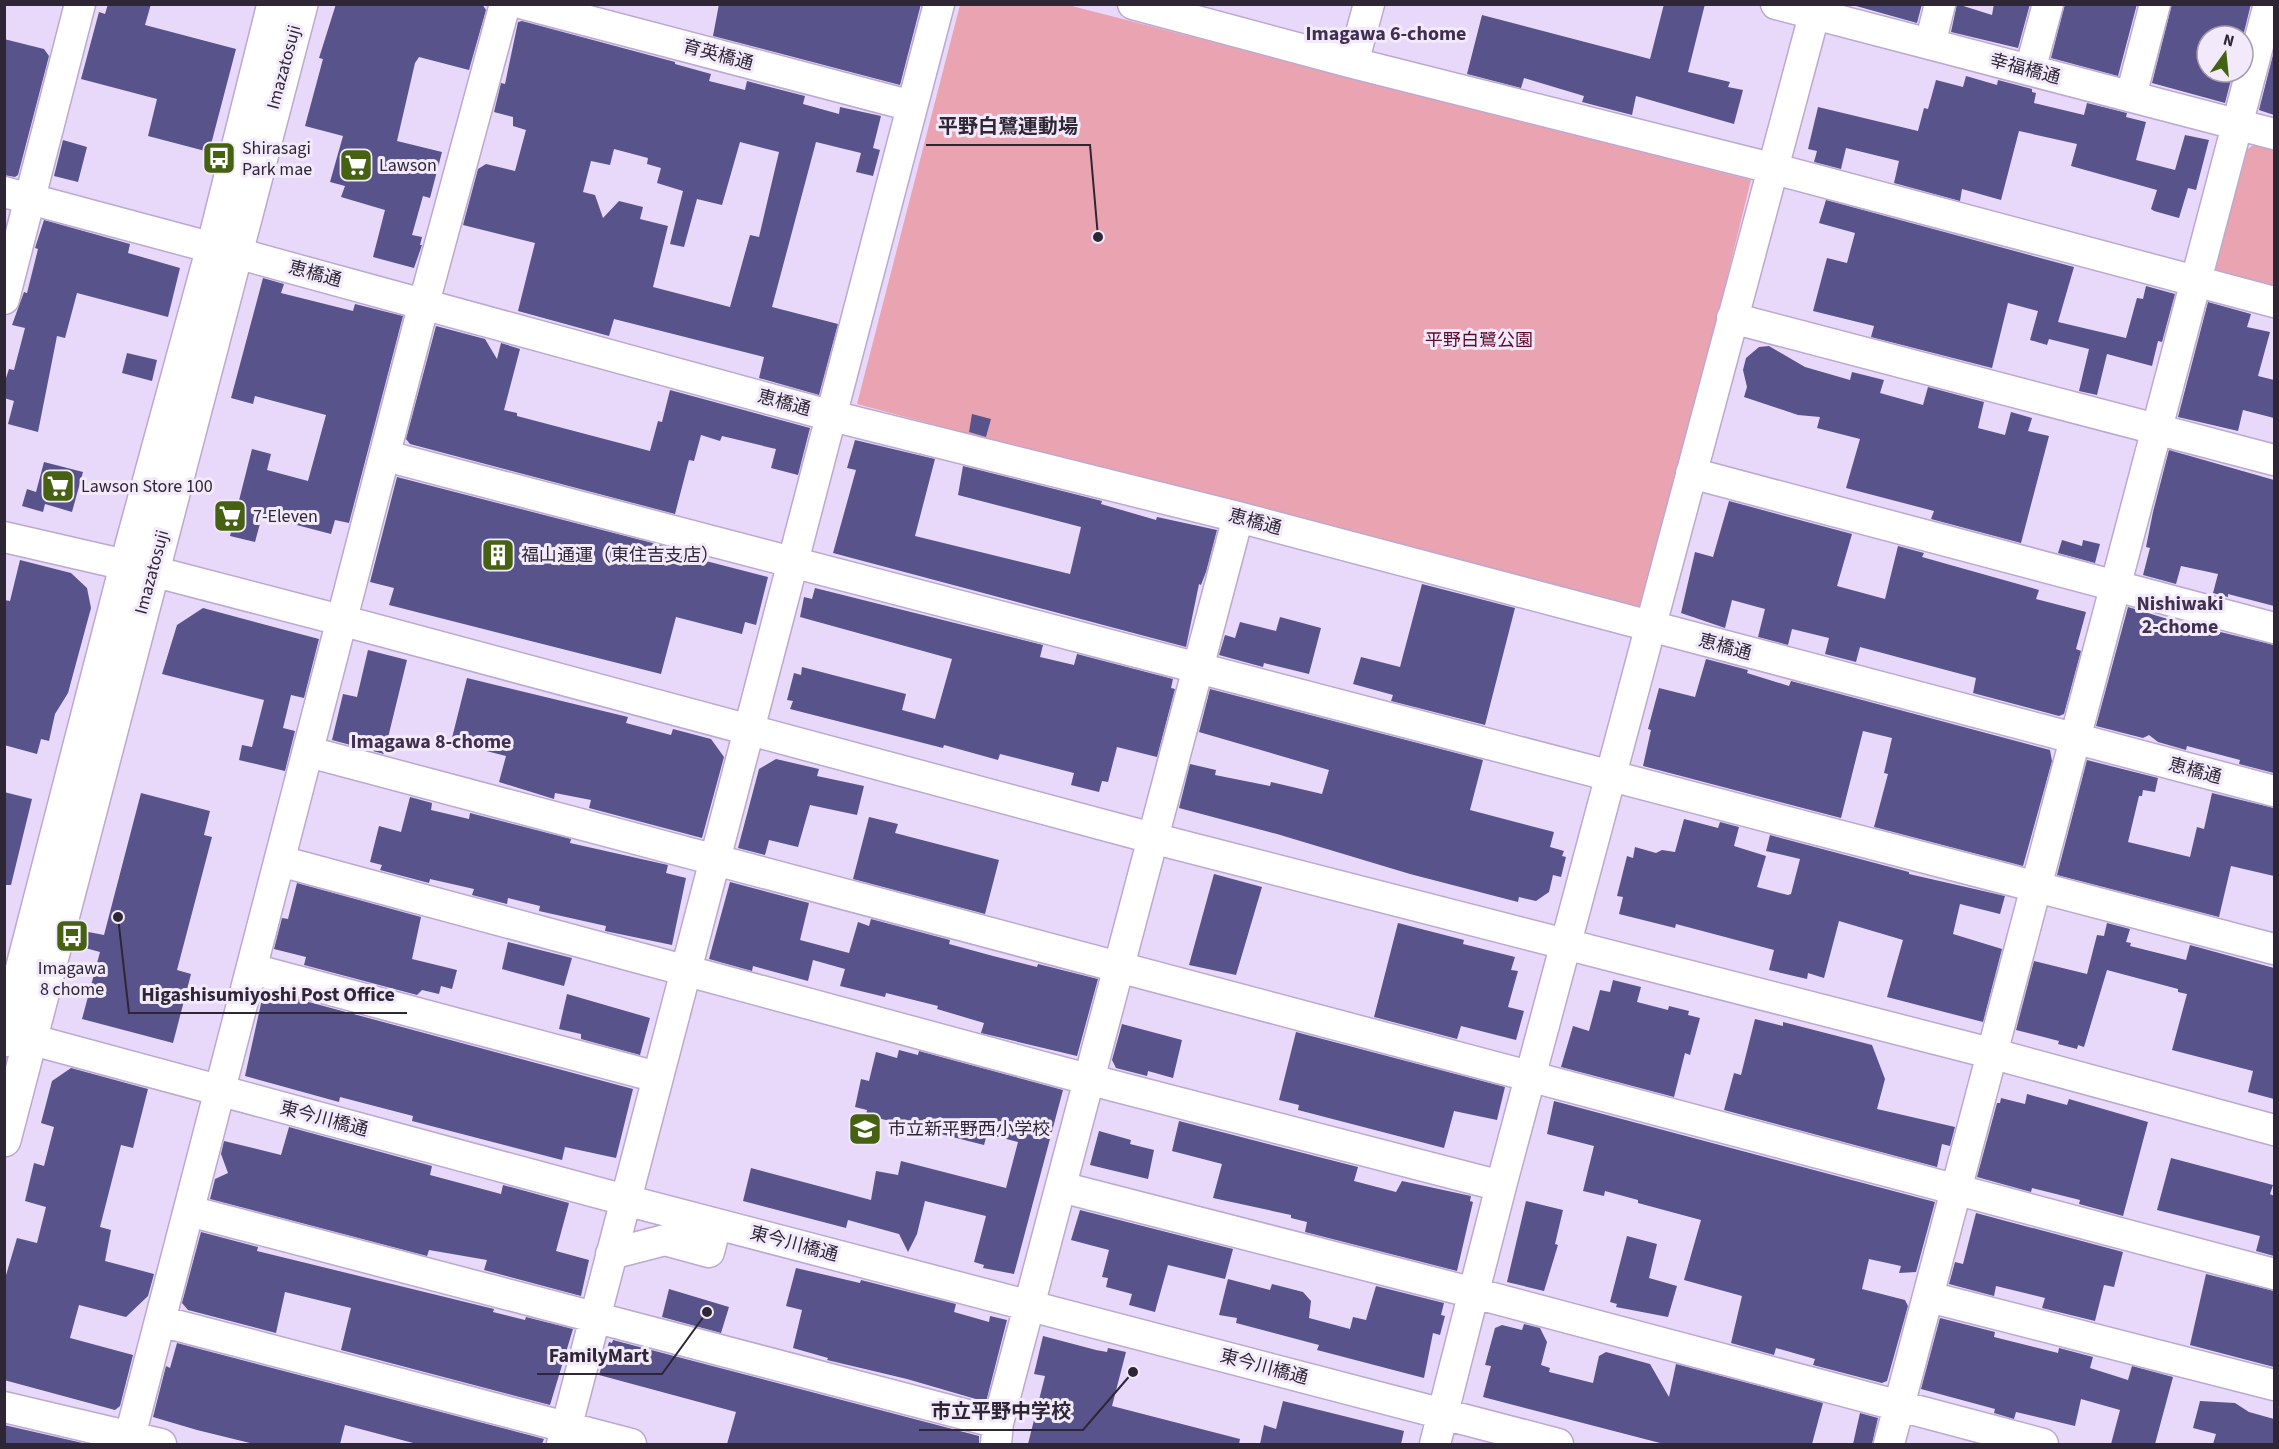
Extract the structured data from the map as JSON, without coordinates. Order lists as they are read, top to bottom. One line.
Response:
{"streets":{"main road":["Imazatosuji"],"street":["育英橋通","幸福橋通","恵橋通","東今川橋通"]},"crossings":[["Imazatosuji","恵橋通"],["Imazatosuji","東今川橋通"]],"districts":["Imagawa 6-chome","Nishiwaki 2-chome","Imagawa 8-chome"],"parks":["平野白鷺公園"],"places":{"bus stop":["Shirasagi Park mae","Imagawa 8 chome"],"supermarket":["Lawson","Lawson Store 100","7-Eleven"],"other":["平野白鷺運動場","Higashisumiyoshi Post Office","FamilyMart","市立平野中学校"],"building":["福山通運（東住吉支店）"],"school or university":["市立新平野西小学校"]},"north":"top"}
